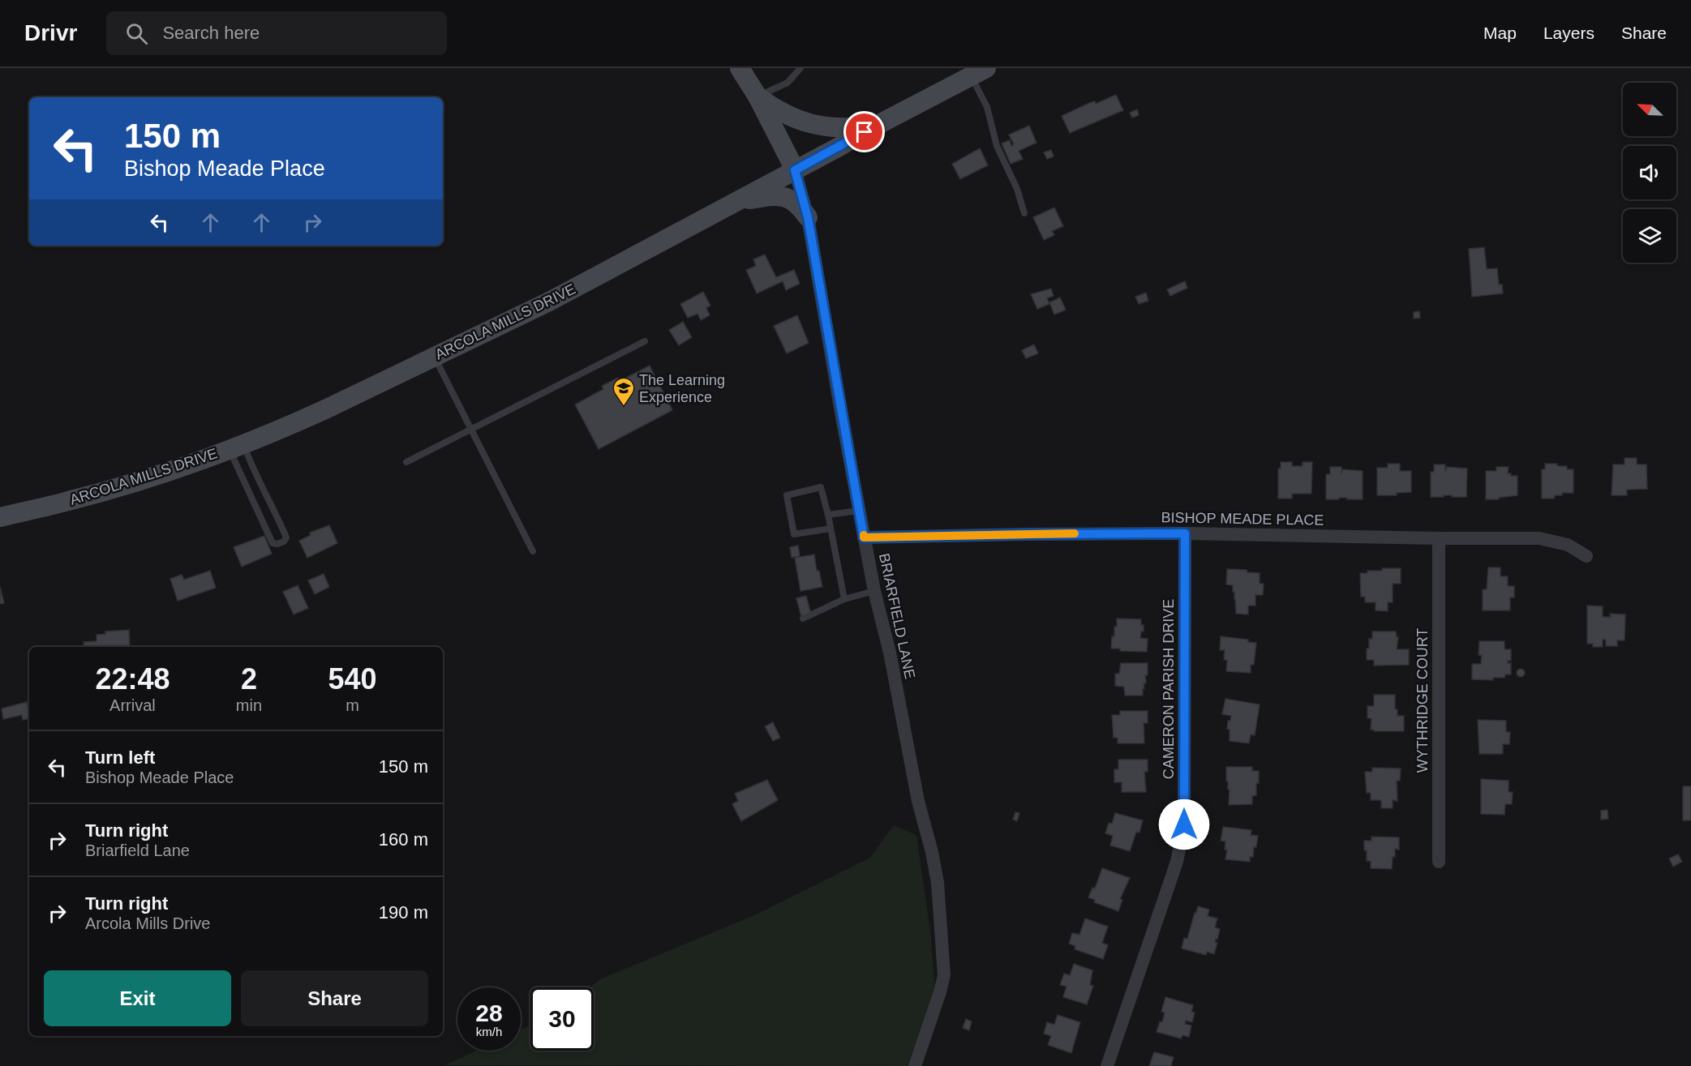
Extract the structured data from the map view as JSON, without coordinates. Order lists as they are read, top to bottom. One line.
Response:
{"streets":{"street":["ARCOLA MILLS DRIVE","BISHOP MEADE PLACE","BRIARFIELD LANE","CAMERON PARISH DRIVE","WYTHRIDGE COURT"]},"crossings":[["ARCOLA MILLS DRIVE","BRIARFIELD LANE"],["BISHOP MEADE PLACE","BRIARFIELD LANE"],["BISHOP MEADE PLACE","CAMERON PARISH DRIVE"],["BISHOP MEADE PLACE","WYTHRIDGE COURT"]],"places":{"school or university":["The Learning Experience"]},"north":"top left","page":{"header":"Drivr","search":"Search here","nav":["Map","Layers","Share"],"turn":["150 m","Bishop Meade Place"],"eta":["22:48","Arrival","2","min","540","m"],"list":[{"name":"Turn left","note":"Bishop Meade Place","value":"150 m"},{"name":"Turn right","note":"Briarfield Lane","value":"160 m"},{"name":"Turn right","note":"Arcola Mills Drive","value":"190 m"}],"buttons":["Exit","Share"],"speed":"28 km/h","limit":"30"}}
